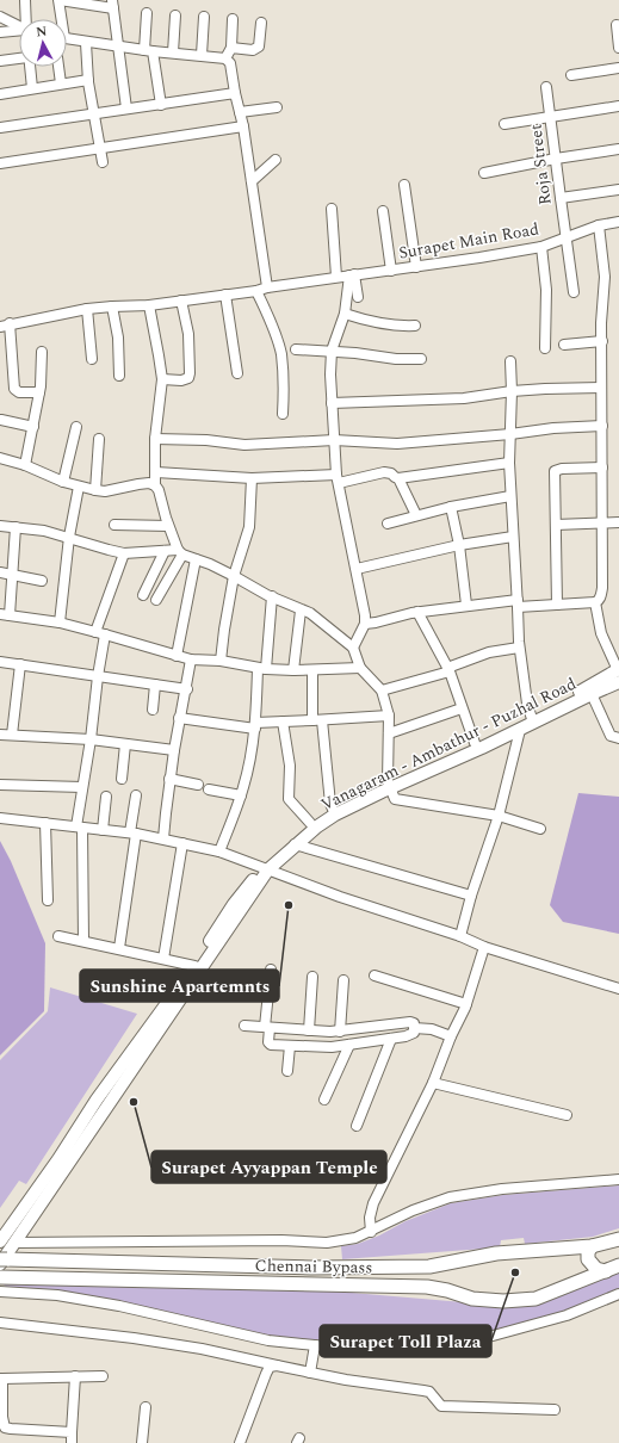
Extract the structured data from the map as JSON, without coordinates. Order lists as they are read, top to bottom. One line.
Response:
{"streets":{"highway":["Chennai Bypass"],"main road":["Vanagaram - Ambathur - Puzhal Road"],"street":["Roja Street","Surapet Main Road"]},"crossings":[["Roja Street","Surapet Main Road"]],"places":["Sunshine Apartemnts","Surapet Ayyappan Temple","Surapet Toll Plaza"],"north":"top"}
